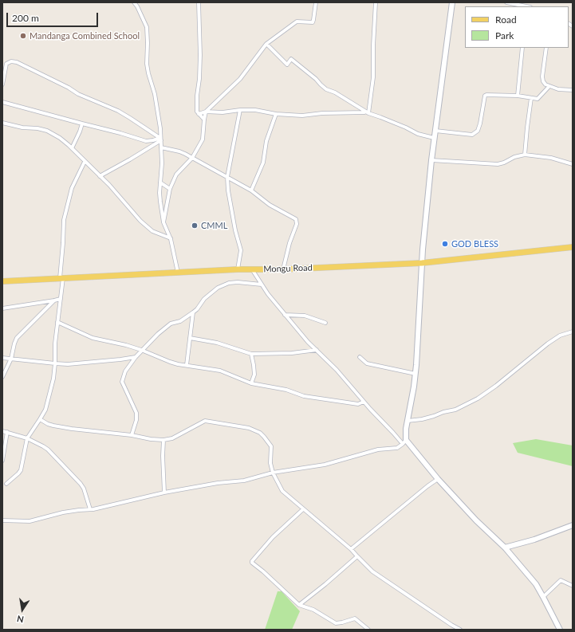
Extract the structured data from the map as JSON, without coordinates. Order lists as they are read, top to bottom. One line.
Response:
{"streets":{"main road":["Mongu Road"]},"places":["Mandanga Combined School","CMML","GOD BLESS"],"legend":["Road","Park"],"scale_bar":"200 m","north":"bottom"}
